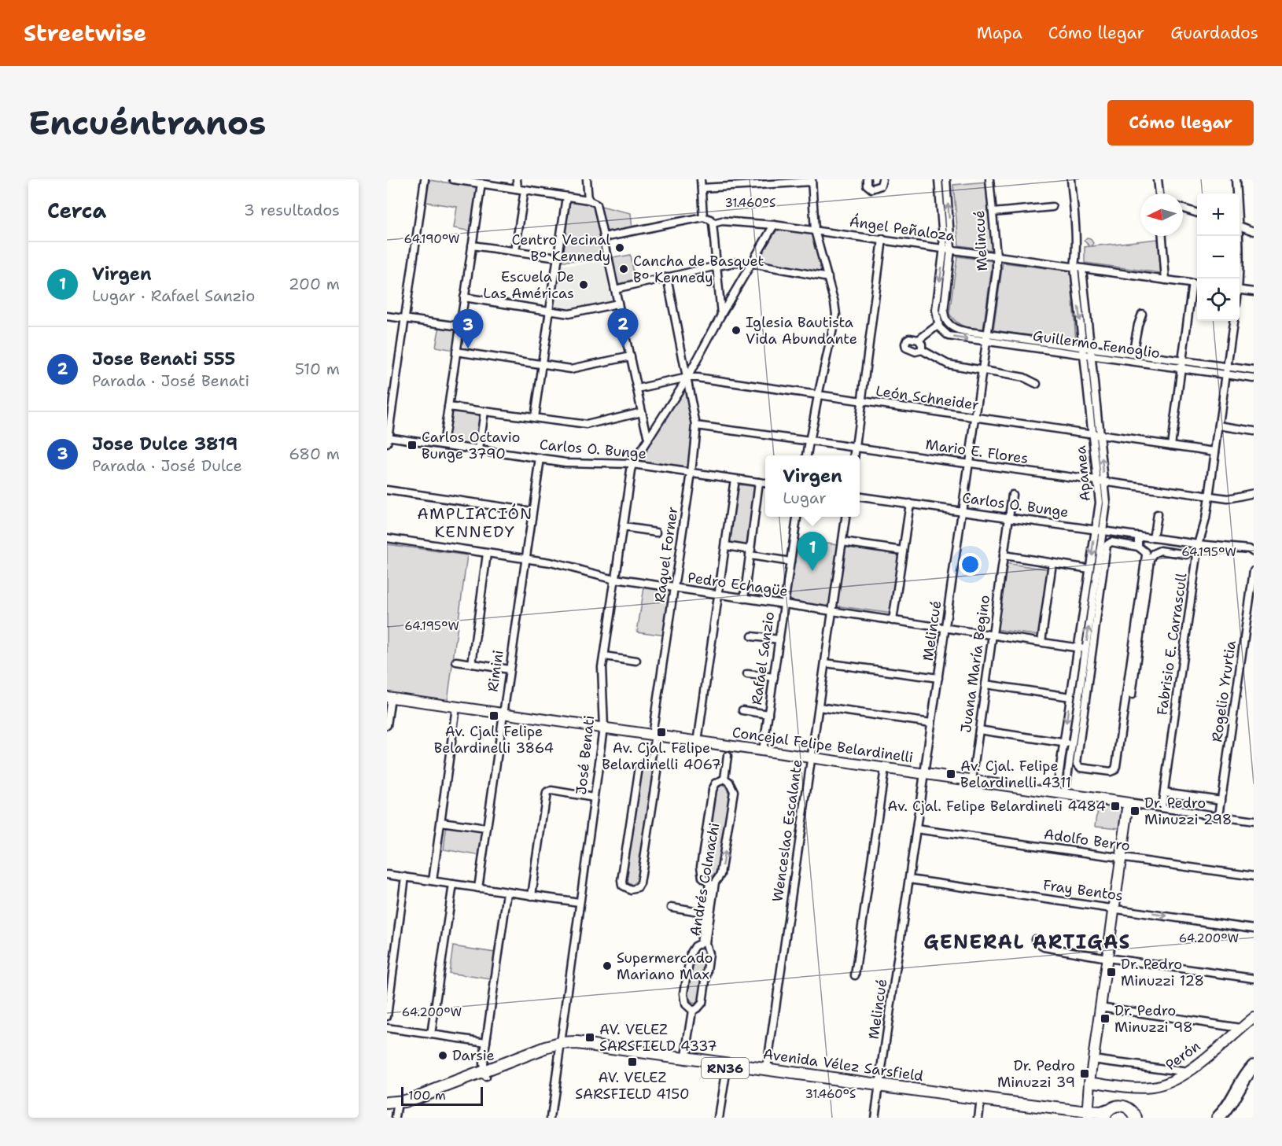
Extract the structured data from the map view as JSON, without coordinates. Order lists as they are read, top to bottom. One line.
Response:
{"streets":{"main road":["Concejal Felipe Belardinelli","Perón","Avenida Vélez Sarsfield","RN36"],"street":["Ángel Peñaloza","Melincué","Guillermo Fenoglio","León Schneider","Carlos O. Bunge","Mario E. Flores","Apamea","Raquel Forner","Pedro Echagüe","Fabrisio E. Carrascull","Rafael Sanzio","Juana María Begino","Rimini","Rogelio Yrurtia","José Benati","Wenceslao Escalante","Adolfo Berro","Andrés Colmachi","Fray Bentos"]},"crossings":[["Ángel Peñaloza","Melincué"],["Ángel Peñaloza","Guillermo Fenoglio"],["Ángel Peñaloza","Apamea"],["Melincué","Guillermo Fenoglio"],["Melincué","León Schneider"],["Melincué","Carlos O. Bunge"],["Melincué","Mario E. Flores"],["Melincué","Pedro Echagüe"],["Melincué","Concejal Felipe Belardinelli"],["Melincué","Adolfo Berro"],["Melincué","Fray Bentos"],["Melincué","Avenida Vélez Sarsfield"],["Guillermo Fenoglio","Apamea"],["Guillermo Fenoglio","Fabrisio E. Carrascull"],["León Schneider","Apamea"],["León Schneider","Raquel Forner"],["León Schneider","Fabrisio E. Carrascull"],["Carlos O. Bunge","Apamea"],["Carlos O. Bunge","Raquel Forner"],["Carlos O. Bunge","Fabrisio E. Carrascull"],["Carlos O. Bunge","Juana María Begino"],["Carlos O. Bunge","Rimini"],["Carlos O. Bunge","José Benati"],["Mario E. Flores","Apamea"],["Mario E. Flores","Raquel Forner"],["Mario E. Flores","Fabrisio E. Carrascull"],["Apamea","Pedro Echagüe"],["Apamea","Concejal Felipe Belardinelli"],["Raquel Forner","Pedro Echagüe"],["Raquel Forner","Concejal Felipe Belardinelli"],["Pedro Echagüe","Rafael Sanzio"],["Pedro Echagüe","Juana María Begino"],["Pedro Echagüe","Rimini"],["Pedro Echagüe","José Benati"],["Pedro Echagüe","Wenceslao Escalante"],["Fabrisio E. Carrascull","Concejal Felipe Belardinelli"],["Rafael Sanzio","Concejal Felipe Belardinelli"],["Juana María Begino","Concejal Felipe Belardinelli"],["Rimini","Concejal Felipe Belardinelli"],["Rogelio Yrurtia","Concejal Felipe Belardinelli"],["Concejal Felipe Belardinelli","José Benati"],["Concejal Felipe Belardinelli","Wenceslao Escalante"],["José Benati","Avenida Vélez Sarsfield"],["Wenceslao Escalante","Avenida Vélez Sarsfield"],["Andrés Colmachi","Avenida Vélez Sarsfield"],["Avenida Vélez Sarsfield","RN36"]],"districts":["AMPLIACIÓN KENNEDY","GENERAL ARTIGAS"],"places":{"other":["Centro Vecinal B° Kennedy","Cancha de Basquet B° Kennedy","Escuela De Las Américas","Iglesia Bautista Vida Abundante","Supermercado Mariano Max","Darsie"],"transit":["Carlos Octavio Bunge 3790","Av. Cjal. Felipe Belardinelli 3864","Av. Cjal. Felipe Belardinelli 4067","Av. Cjal. Felipe Belardinelli 4311","Av. Cjal. Felipe Belardineli 4484","Dr. Pedro Minuzzi 298","Dr. Pedro Minuzzi 128","Dr. Pedro Minuzzi 98","AV. VELEZ SARSFIELD 4337","AV. VELEZ SARSFIELD 4150","Dr. Pedro Minuzzi 39"]},"scale_bar":"100 m","north":"left","page":{"header":"Streetwise","nav":["Mapa","Cómo llegar","Guardados"],"buttons":"Cómo llegar","title":"Encuéntranos","heading":["Cerca","3 resultados"],"map_buttons":["+","−"],"list":[{"mark":"1","name":"Virgen","note":"Lugar · Rafael Sanzio","value":"200 m"},{"mark":"2","name":"Jose Benati 555","note":"Parada · José Benati","value":"510 m"},{"mark":"3","name":"Jose Dulce 3819","note":"Parada · José Dulce","value":"680 m"}],"pins":["2","3","1"],"popup":["Virgen","Lugar"],"scale":"100 m"},"coordinates":["31.460°S","64.190°W","64.195°W","64.200°W"]}
